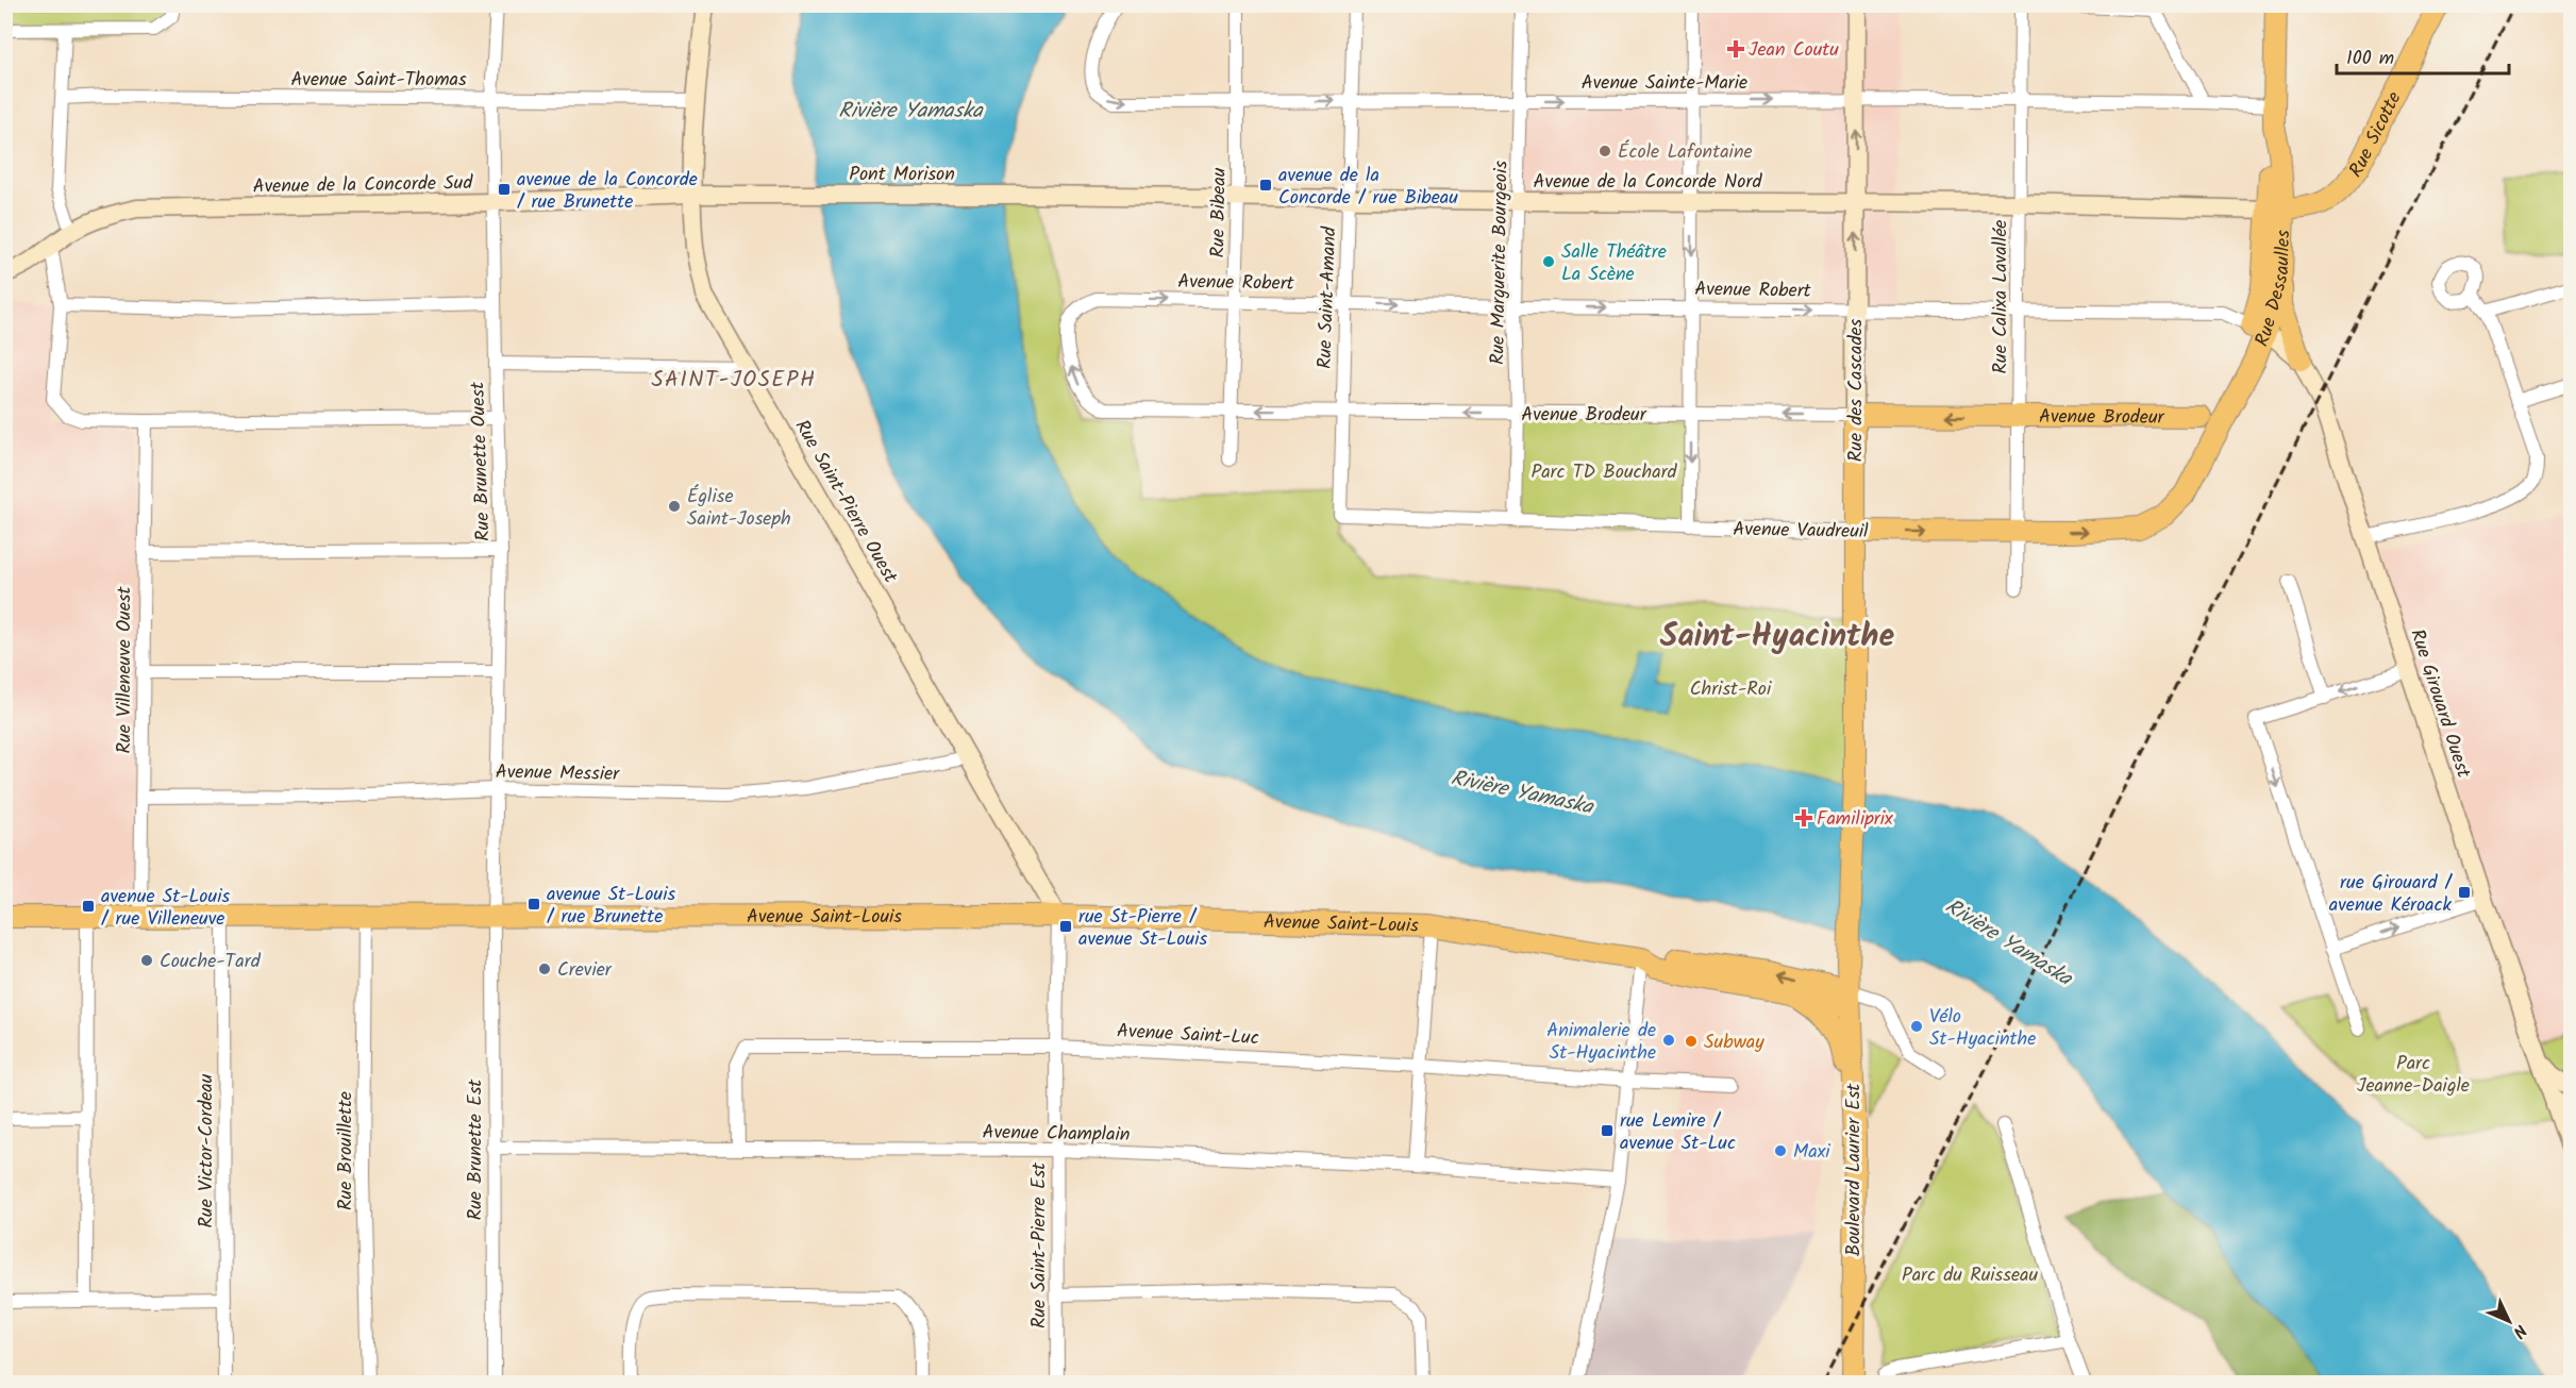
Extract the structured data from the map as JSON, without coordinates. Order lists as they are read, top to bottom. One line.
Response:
{"streets":{"main road":["Rue Sicotte","Rue Dessaulles","Rue des Cascades","Avenue Brodeur","Avenue Vaudreuil","Avenue Saint-Louis","Boulevard Laurier Est"],"street":["Avenue Saint-Thomas","Avenue Sainte-Marie","Pont Morison","Avenue de la Concorde Nord","Avenue de la Concorde Sud","Rue Bibeau","Rue Marguerite Bourgeois","Avenue Robert","Rue Calixa Lavallée","Rue Saint-Amand","Rue Brunette Ouest","Rue Saint-Pierre Ouest","Rue Villeneuve Ouest","Rue Girouard Ouest","Avenue Messier","Avenue Saint-Luc","Avenue Champlain","Rue Brunette Est","Rue Victor-Cordeau","Rue Brouillette","Rue Saint-Pierre Est"]},"crossings":[["Avenue Saint-Thomas","Rue Brunette Ouest"],["Avenue Saint-Thomas","Rue Saint-Pierre Ouest"],["Avenue Sainte-Marie","Rue Bibeau"],["Avenue Sainte-Marie","Rue Marguerite Bourgeois"],["Avenue Sainte-Marie","Rue Dessaulles"],["Avenue Sainte-Marie","Rue Calixa Lavallée"],["Avenue Sainte-Marie","Rue Saint-Amand"],["Avenue Sainte-Marie","Rue des Cascades"],["Rue Sicotte","Avenue de la Concorde Nord"],["Rue Sicotte","Rue Dessaulles"],["Pont Morison","Avenue de la Concorde Nord"],["Pont Morison","Avenue de la Concorde Sud"],["Avenue de la Concorde Nord","Rue Bibeau"],["Avenue de la Concorde Nord","Rue Marguerite Bourgeois"],["Avenue de la Concorde Nord","Rue Dessaulles"],["Avenue de la Concorde Nord","Rue Calixa Lavallée"],["Avenue de la Concorde Nord","Rue Saint-Amand"],["Avenue de la Concorde Nord","Rue des Cascades"],["Avenue de la Concorde Sud","Rue Brunette Ouest"],["Avenue de la Concorde Sud","Rue Saint-Pierre Ouest"],["Rue Bibeau","Avenue Robert"],["Rue Bibeau","Avenue Brodeur"],["Rue Marguerite Bourgeois","Avenue Robert"],["Rue Marguerite Bourgeois","Avenue Brodeur"],["Rue Marguerite Bourgeois","Avenue Vaudreuil"],["Avenue Robert","Rue Dessaulles"],["Avenue Robert","Rue Calixa Lavallée"],["Avenue Robert","Rue Saint-Amand"],["Avenue Robert","Rue des Cascades"],["Avenue Robert","Avenue Brodeur"],["Rue Dessaulles","Avenue Brodeur"],["Rue Dessaulles","Avenue Vaudreuil"],["Rue Calixa Lavallée","Avenue Brodeur"],["Rue Calixa Lavallée","Avenue Vaudreuil"],["Rue Saint-Amand","Avenue Brodeur"],["Rue Saint-Amand","Avenue Vaudreuil"],["Rue des Cascades","Avenue Brodeur"],["Rue des Cascades","Avenue Vaudreuil"],["Rue des Cascades","Boulevard Laurier Est"],["Rue Brunette Ouest","Avenue Messier"],["Rue Brunette Ouest","Avenue Saint-Louis"],["Rue Brunette Ouest","Rue Brunette Est"],["Rue Saint-Pierre Ouest","Avenue Messier"],["Rue Saint-Pierre Ouest","Avenue Saint-Louis"],["Rue Saint-Pierre Ouest","Rue Saint-Pierre Est"],["Rue Villeneuve Ouest","Avenue Messier"],["Rue Villeneuve Ouest","Avenue Saint-Louis"],["Avenue Saint-Louis","Rue Brunette Est"],["Avenue Saint-Louis","Rue Victor-Cordeau"],["Avenue Saint-Louis","Rue Brouillette"],["Avenue Saint-Louis","Boulevard Laurier Est"],["Avenue Saint-Louis","Rue Saint-Pierre Est"],["Avenue Saint-Luc","Avenue Champlain"],["Avenue Saint-Luc","Rue Saint-Pierre Est"],["Avenue Champlain","Rue Brunette Est"],["Avenue Champlain","Rue Saint-Pierre Est"]],"one_way":["Avenue Sainte-Marie","Avenue Robert","Avenue Brodeur","Avenue Vaudreuil"],"districts":["SAINT-JOSEPH","Saint-Hyacinthe"],"water":["Rivière Yamaska"],"parks":["Parc TD Bouchard","Christ-Roi","Parc Jeanne-Daigle","Parc du Ruisseau"],"places":{"health":["Jean Coutu","Familiprix"],"other":["École Lafontaine","Salle Théâtre La Scène","Église Saint-Joseph","Couche-Tard","Crevier","Vélo St-Hyacinthe","Animalerie de St-Hyacinthe","Subway","Maxi"],"transit":["avenue de la Concorde / rue Bibeau","avenue de la Concorde / rue Brunette","rue Girouard / avenue Kéroack","avenue St-Louis / rue Brunette","avenue St-Louis / rue Villeneuve","rue St-Pierre / avenue St-Louis","rue Lemire / avenue St-Luc"]},"scale_bar":"100 m","north":"bottom right"}
